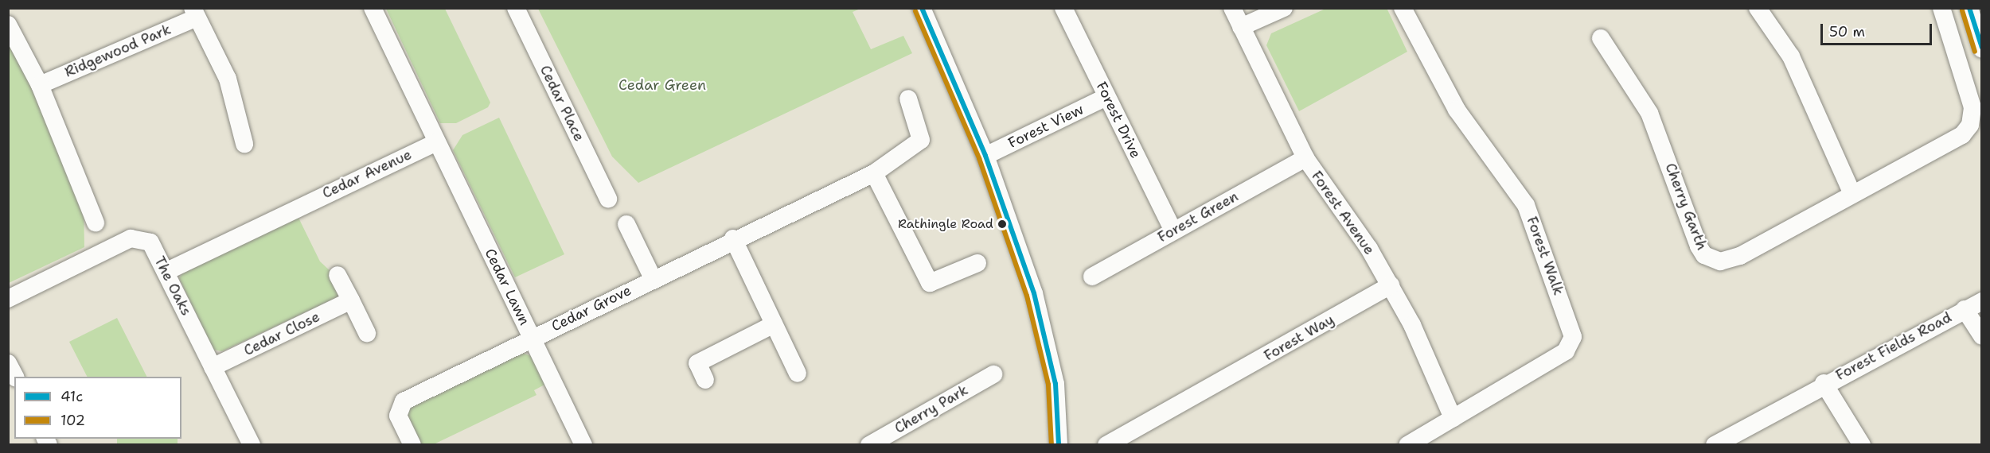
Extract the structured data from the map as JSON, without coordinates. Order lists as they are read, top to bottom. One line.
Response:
{"streets":{"street":["Ridgewood Park","Cedar Place","Forest Drive","Forest View","Cedar Avenue","Cherry Garth","Forest Avenue","Forest Green","Forest Walk","The Oaks","Cedar Lawn","Cedar Grove","Cedar Close","Forest Way","Forest Fields Road","Cherry Park"]},"crossings":[["Forest Drive","Forest View"],["Forest Drive","Forest Green"],["Cedar Avenue","The Oaks"],["Cedar Avenue","Cedar Lawn"],["Forest Avenue","Forest Green"],["Forest Avenue","Forest Walk"],["Forest Avenue","Forest Way"],["The Oaks","Cedar Close"],["Cedar Lawn","Cedar Grove"]],"parks":["Cedar Green"],"places":["Rathingle Road"],"lines":["transit line 41c","transit line 102"],"legend":["41c","102"],"scale_bar":"50 m"}
